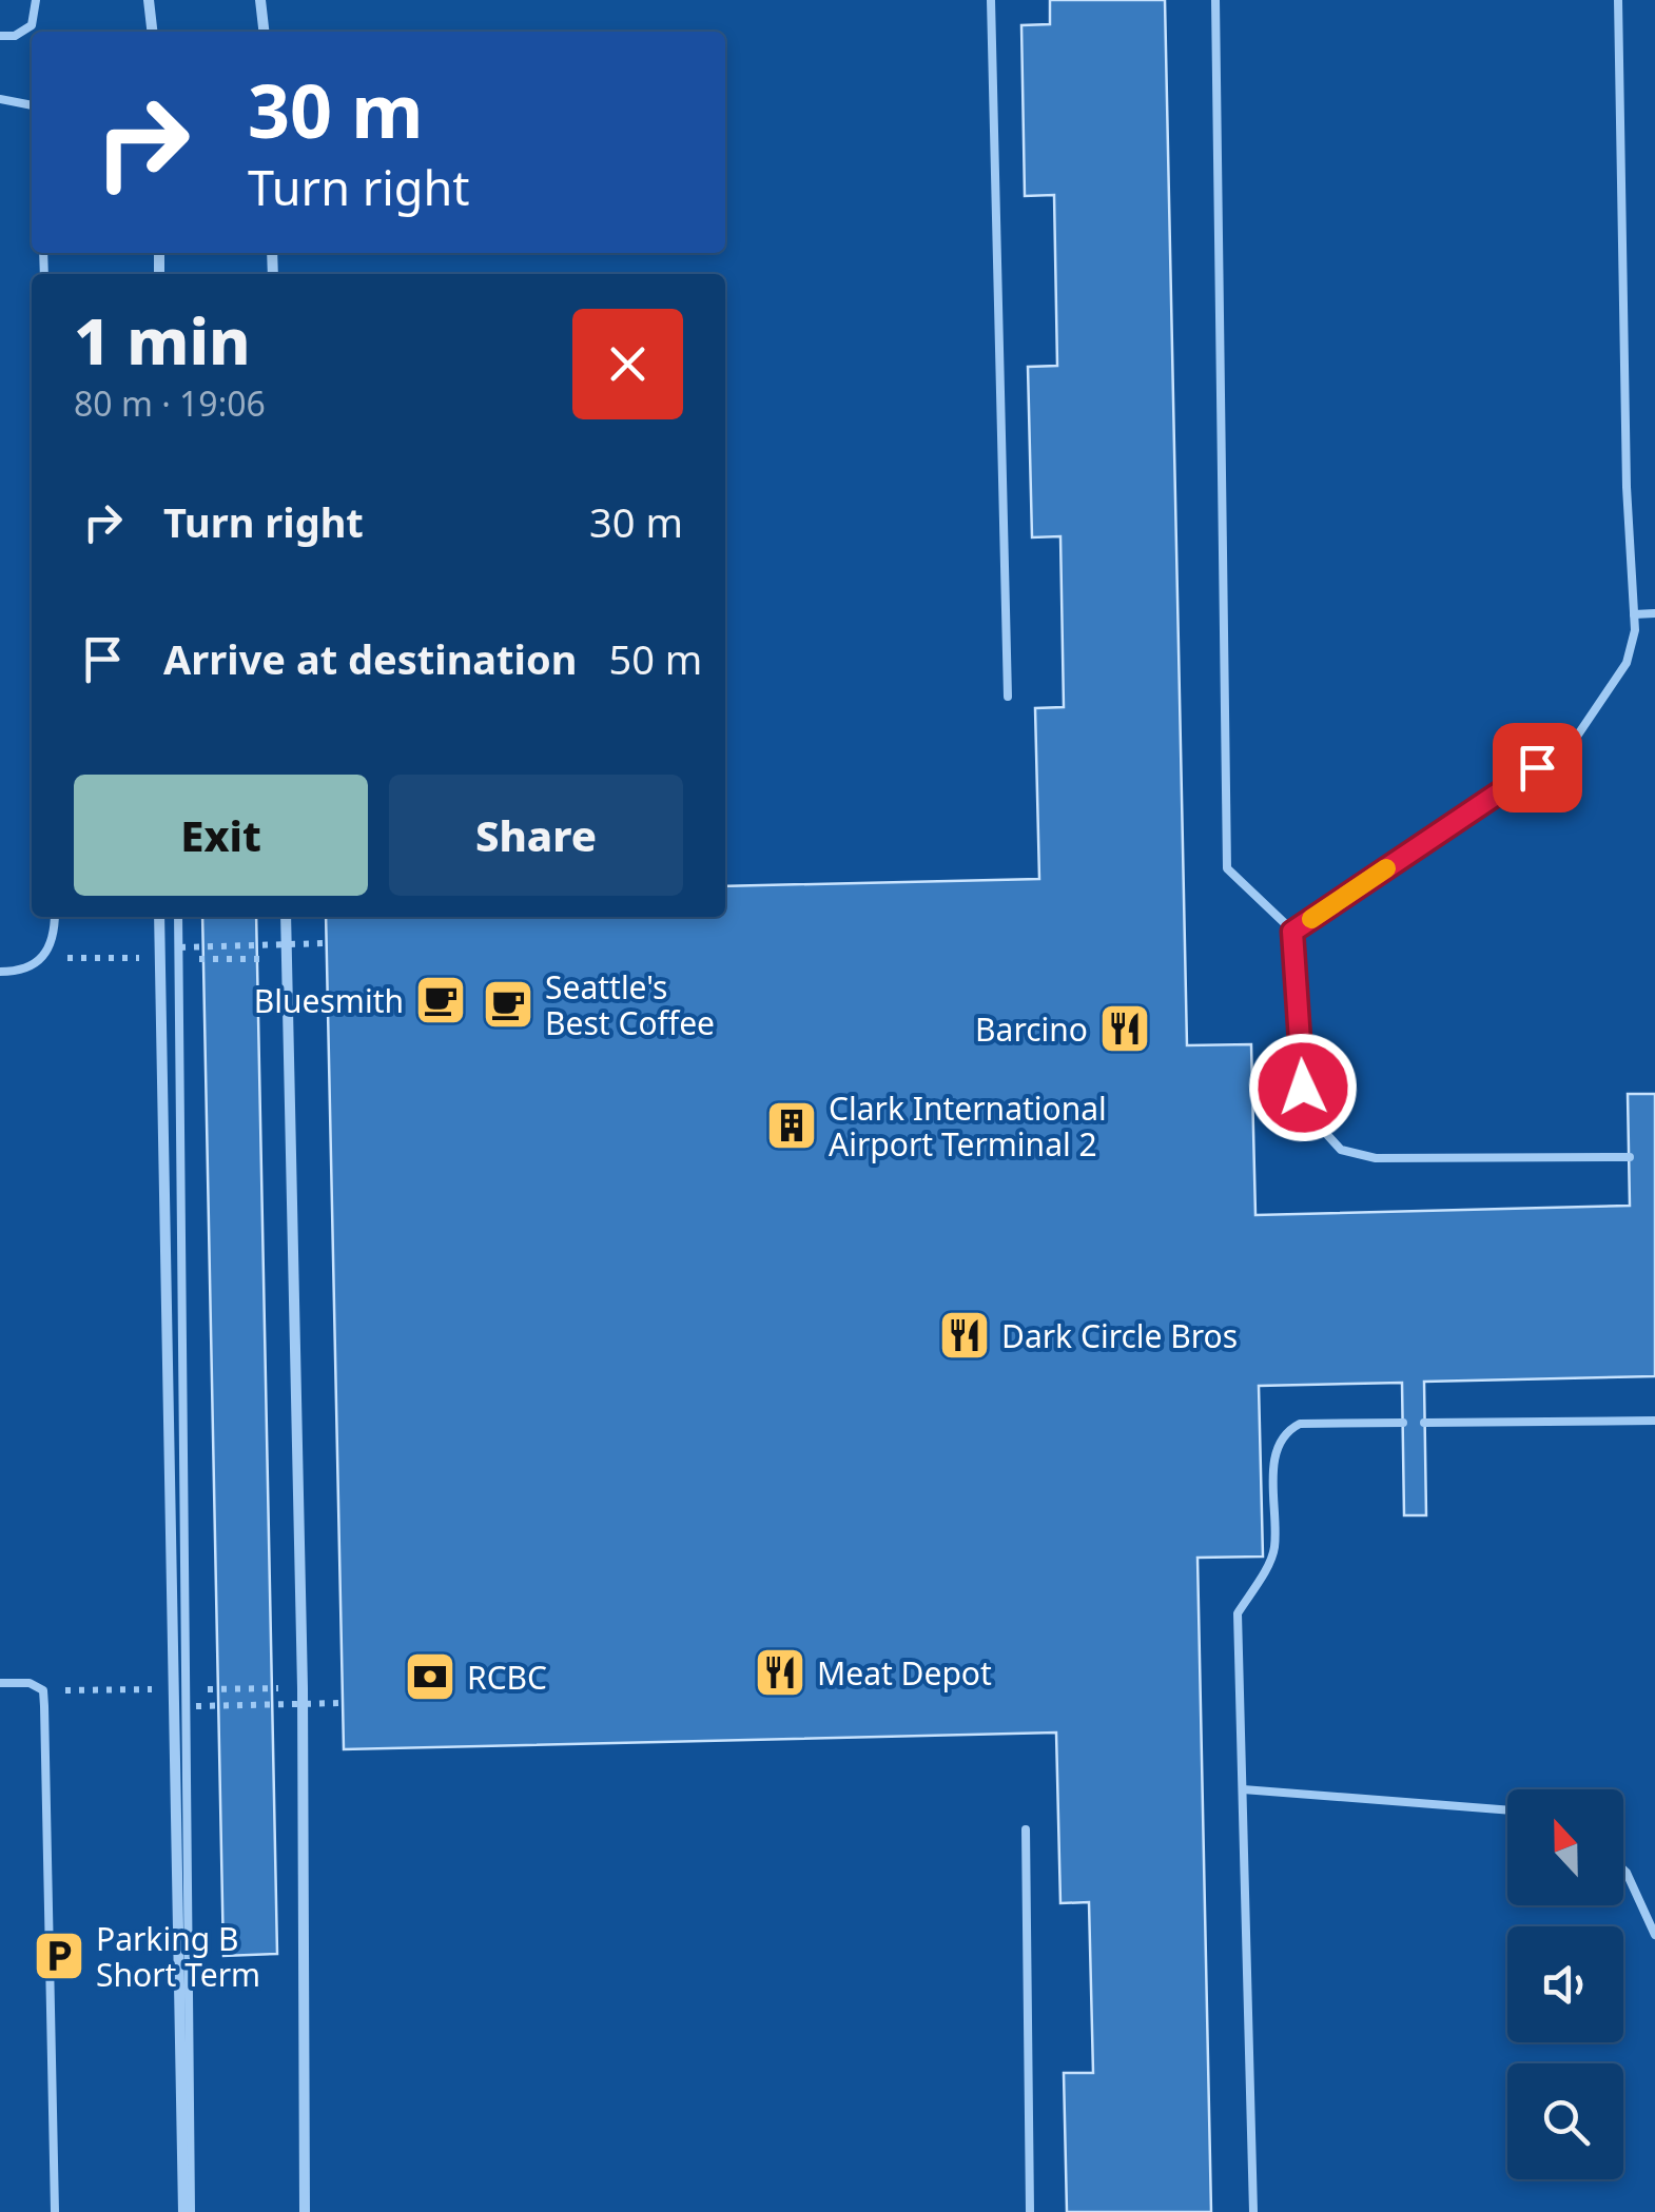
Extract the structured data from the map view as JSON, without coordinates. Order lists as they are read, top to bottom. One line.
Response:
{"places":{"cafe":["Bluesmith","Seattle's Best Coffee"],"restaurant":["Barcino","Dark Circle Bros","Meat Depot"],"building":["Clark International Airport Terminal 2"],"bank":["RCBC"],"parking":["Parking B Short Term"]},"north":"top","page":{"turn":["30 m","Turn right"],"heading":["1 min","80 m · 19:06"],"list":[{"name":"Turn right","value":"30 m"},{"name":"Arrive at destination","value":"50 m"}],"buttons":["Exit","Share"]}}
